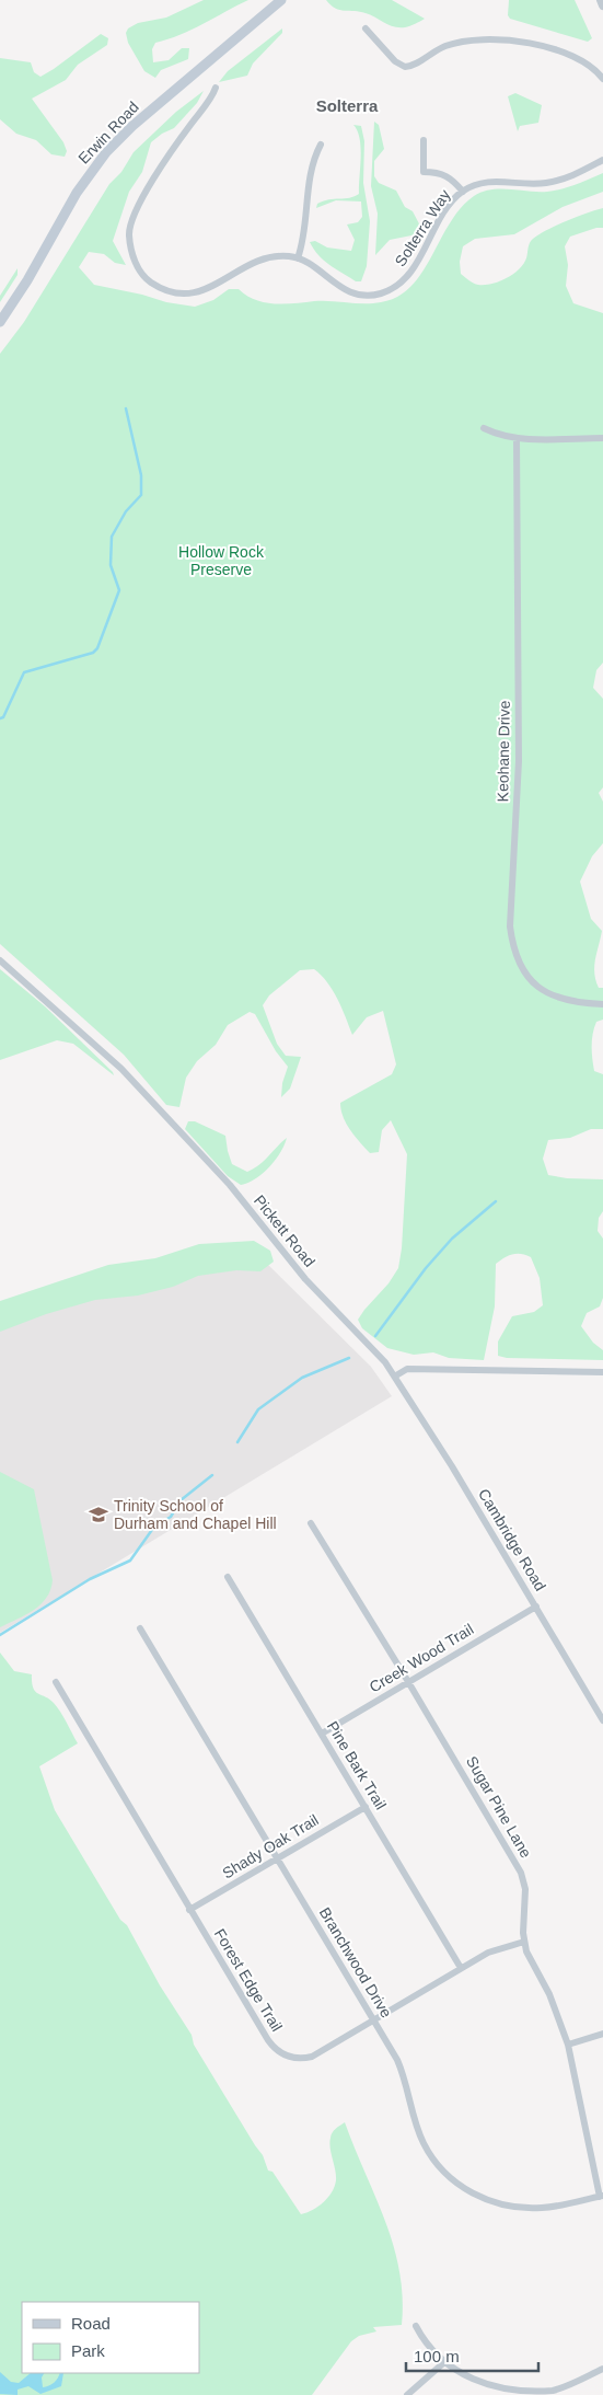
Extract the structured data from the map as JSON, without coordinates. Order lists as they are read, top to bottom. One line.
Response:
{"streets":{"main road":["Erwin Road"],"street":["Solterra Way","Keohane Drive","Pickett Road","Cambridge Road","Creek Wood Trail","Pine Bark Trail","Sugar Pine Lane","Shady Oak Trail","Branchwood Drive","Forest Edge Trail"]},"crossings":[["Pickett Road","Cambridge Road"],["Cambridge Road","Creek Wood Trail"],["Creek Wood Trail","Pine Bark Trail"],["Creek Wood Trail","Sugar Pine Lane"],["Pine Bark Trail","Shady Oak Trail"],["Pine Bark Trail","Forest Edge Trail"],["Sugar Pine Lane","Branchwood Drive"],["Sugar Pine Lane","Forest Edge Trail"],["Shady Oak Trail","Branchwood Drive"],["Shady Oak Trail","Forest Edge Trail"],["Branchwood Drive","Forest Edge Trail"]],"districts":["Solterra"],"parks":["Hollow Rock Preserve"],"places":{"school or university":["Trinity School of Durham and Chapel Hill"]},"legend":["Road","Park"],"scale_bar":"100 m"}
